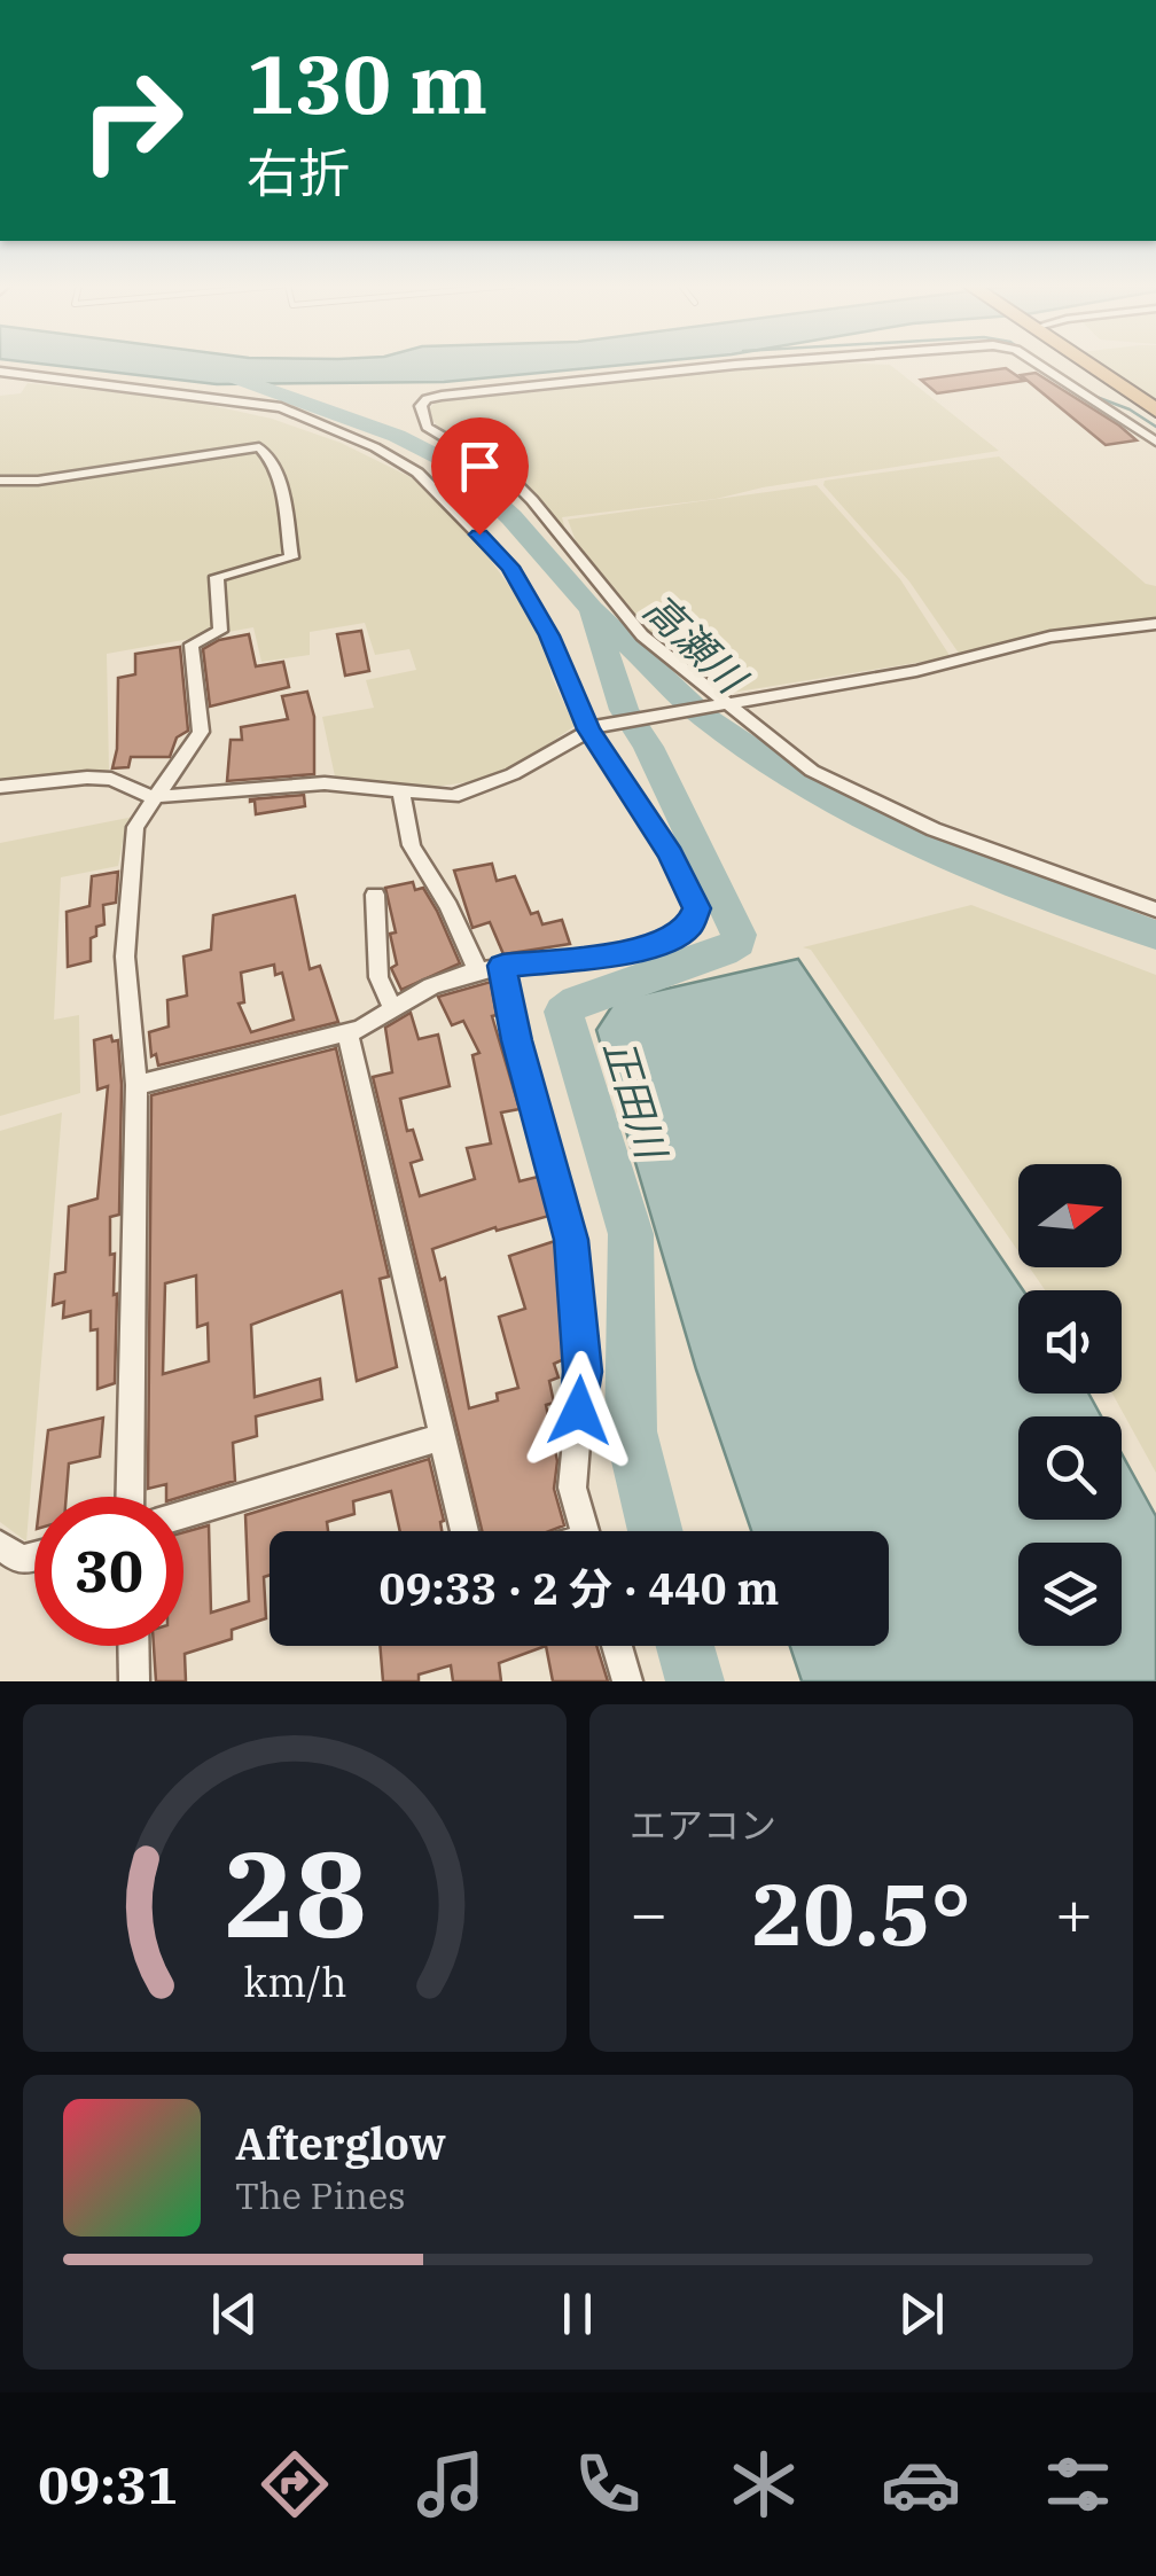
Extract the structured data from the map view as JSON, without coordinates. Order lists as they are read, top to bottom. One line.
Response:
{"water":["高瀬川","正田川"],"north":"right","page":{"turn":["130 m","右折"],"limit":"30","trip":"09:33 · 2 分 · 440 m","tile":"エアコン","heat":["−","20.5°","+"],"song":["Afterglow","The Pines"],"tabs":"09:31","gauge":["28","km/h"]}}
